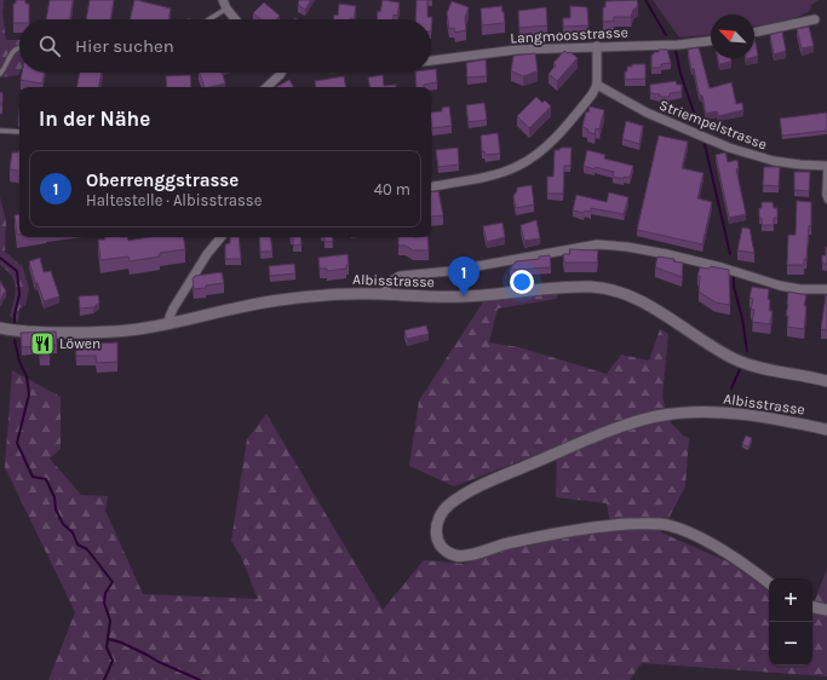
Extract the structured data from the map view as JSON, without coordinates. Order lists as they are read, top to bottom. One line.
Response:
{"streets":{"main road":["Albisstrasse"],"street":["Langmoosstrasse","Striempelstrasse"]},"places":{"restaurant":["Löwen"]},"north":"top left","page":{"search":"Hier suchen","heading":"In der Nähe","list":[{"mark":"1","name":"Oberrenggstrasse","note":"Haltestelle · Albisstrasse","value":"40 m"}],"pins":"1","map_buttons":["+","−"]}}
